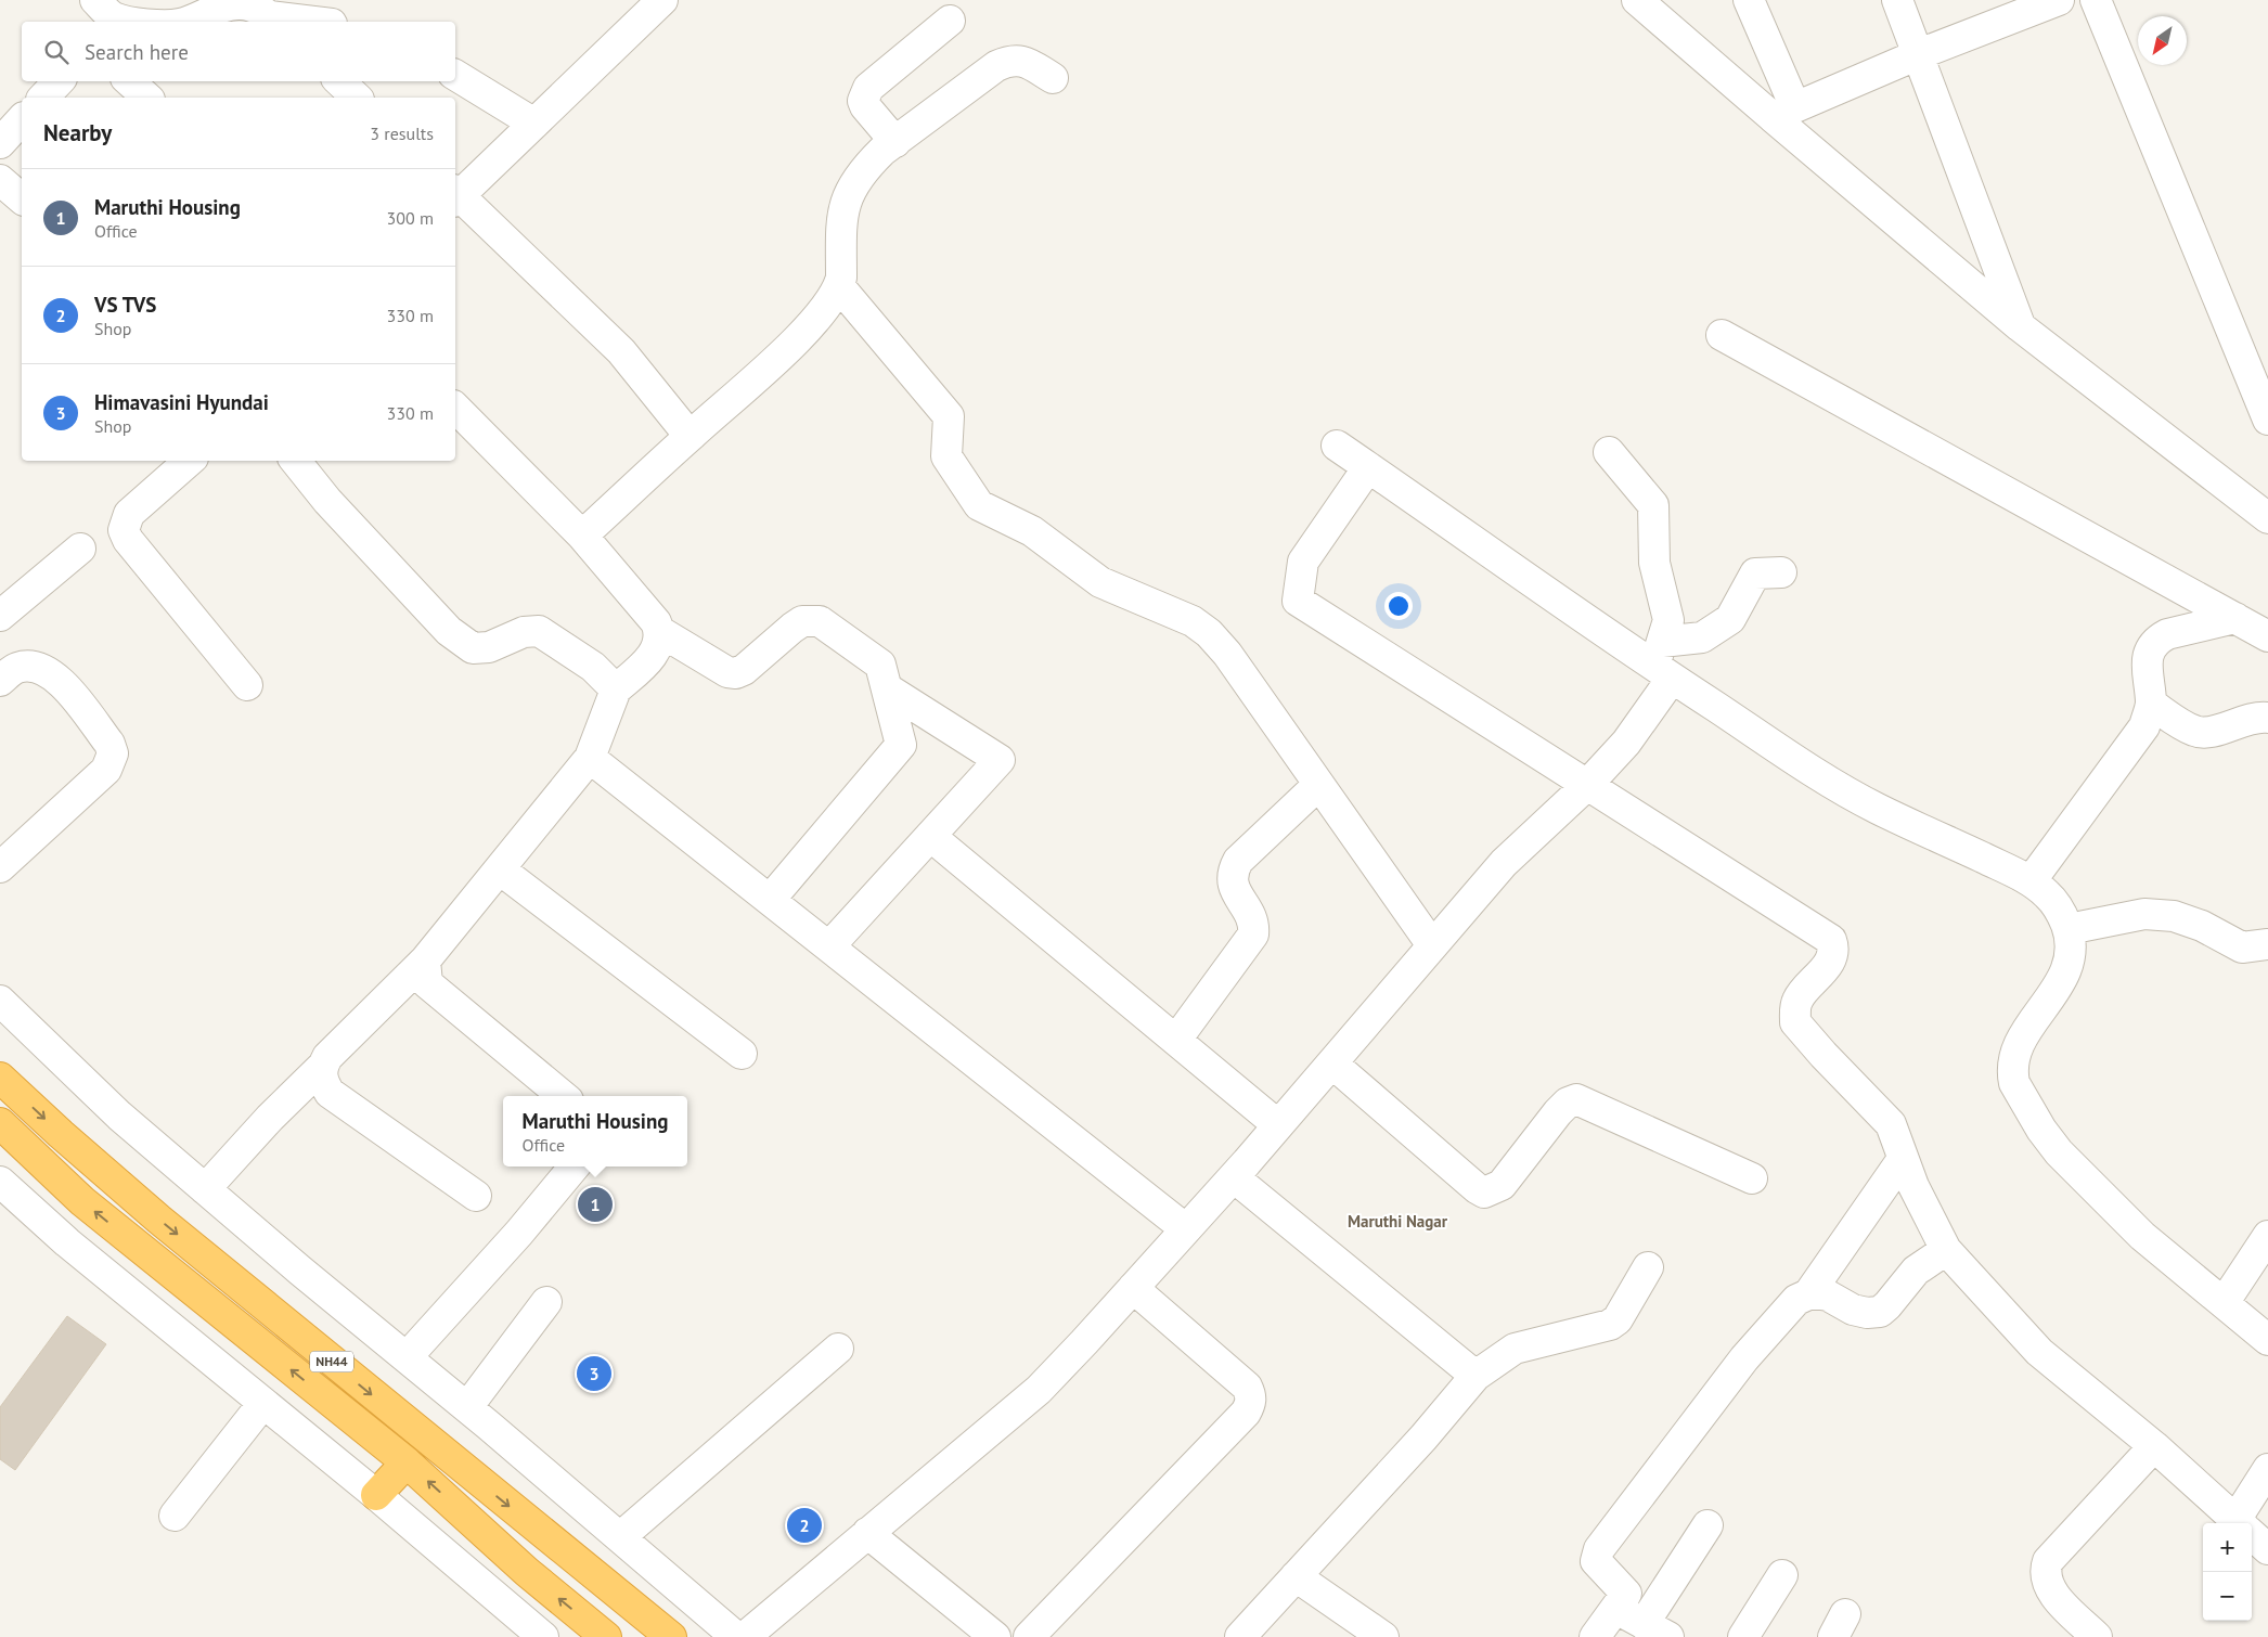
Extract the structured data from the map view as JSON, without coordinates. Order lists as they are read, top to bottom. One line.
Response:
{"streets":{"highway":["NH44"]},"districts":["Maruthi Nagar"],"north":"bottom left","page":{"search":"Search here","heading":["Nearby","3 results"],"list":[{"mark":"1","name":"Maruthi Housing","note":"Office","value":"300 m"},{"mark":"2","name":"VS TVS","note":"Shop","value":"330 m"},{"mark":"3","name":"Himavasini Hyundai","note":"Shop","value":"330 m"}],"popup":["Maruthi Housing","Office"],"pins":["1","3","2"],"map_buttons":["+","−"]}}
